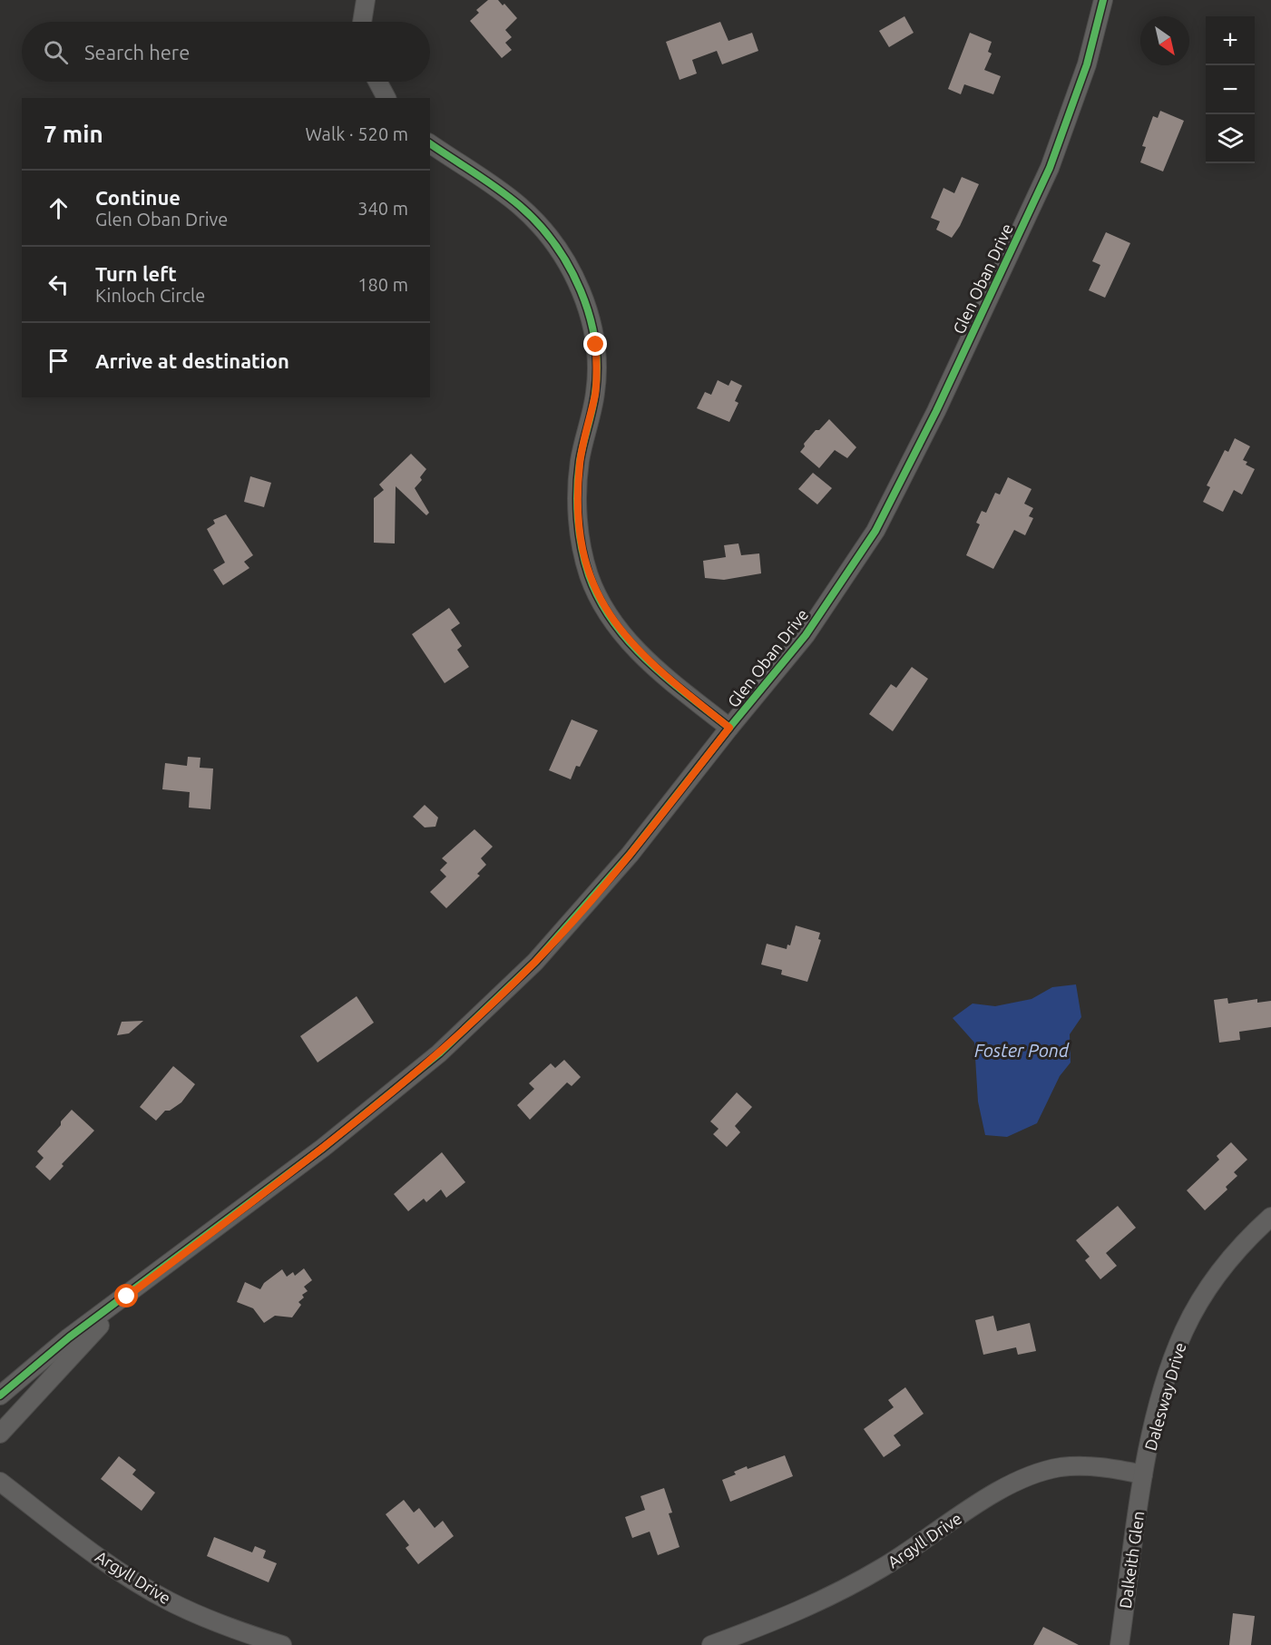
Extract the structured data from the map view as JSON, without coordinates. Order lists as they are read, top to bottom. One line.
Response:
{"streets":{"street":["Glen Oban Drive","Dalesway Drive","Argyll Drive","Dalkeith Glen"]},"crossings":[["Dalesway Drive","Argyll Drive"],["Dalesway Drive","Dalkeith Glen"],["Argyll Drive","Dalkeith Glen"]],"water":["Foster Pond"],"north":"bottom right","page":{"map_buttons":["+","−"],"search":"Search here","heading":["7 min","Walk · 520 m"],"list":[["Continue","Glen Oban Drive","340 m"],["Turn left","Kinloch Circle","180 m"],"Arrive at destination"]}}
